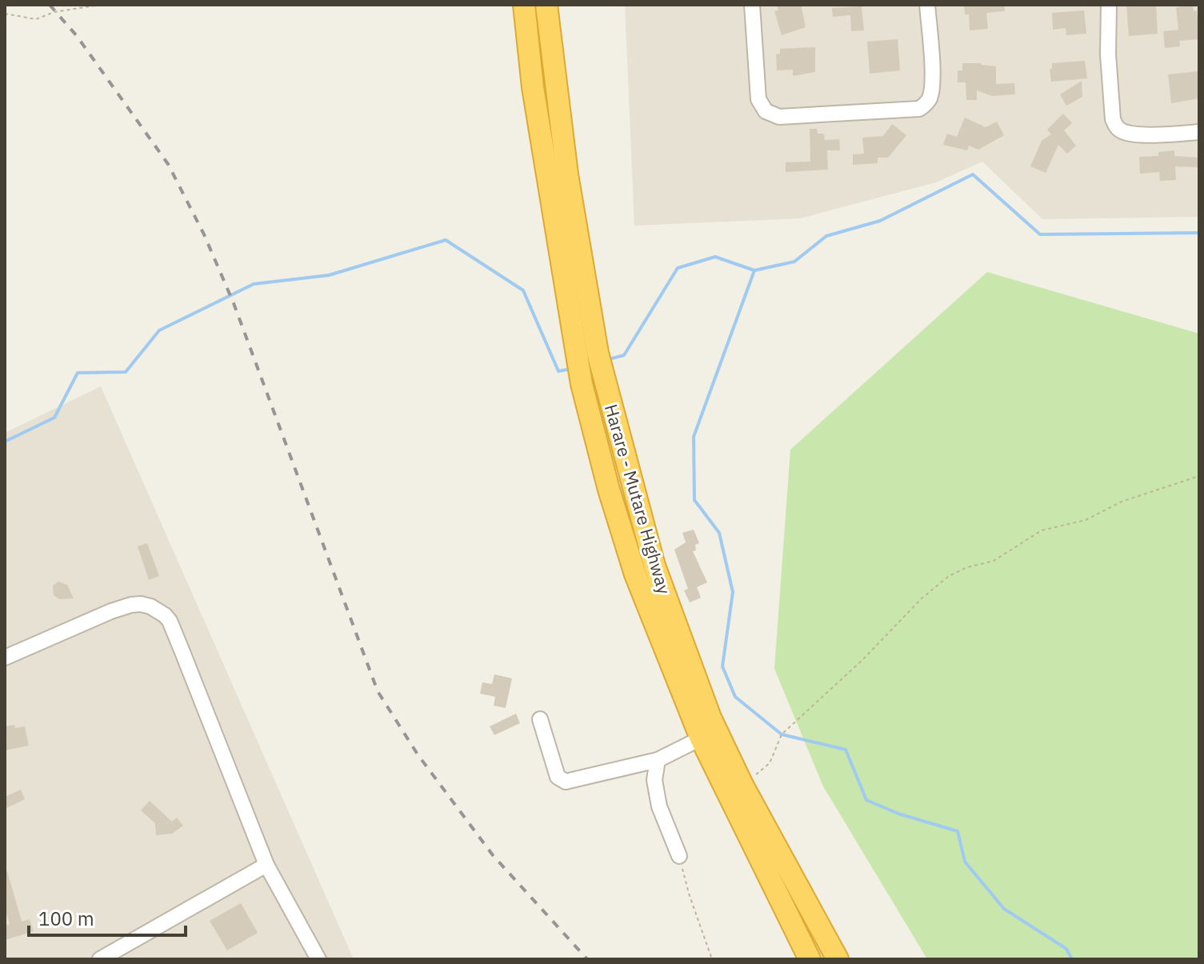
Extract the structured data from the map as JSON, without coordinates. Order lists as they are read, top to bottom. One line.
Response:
{"streets":{"highway":["Harare - Mutare Highway"]},"scale_bar":"100 m"}
